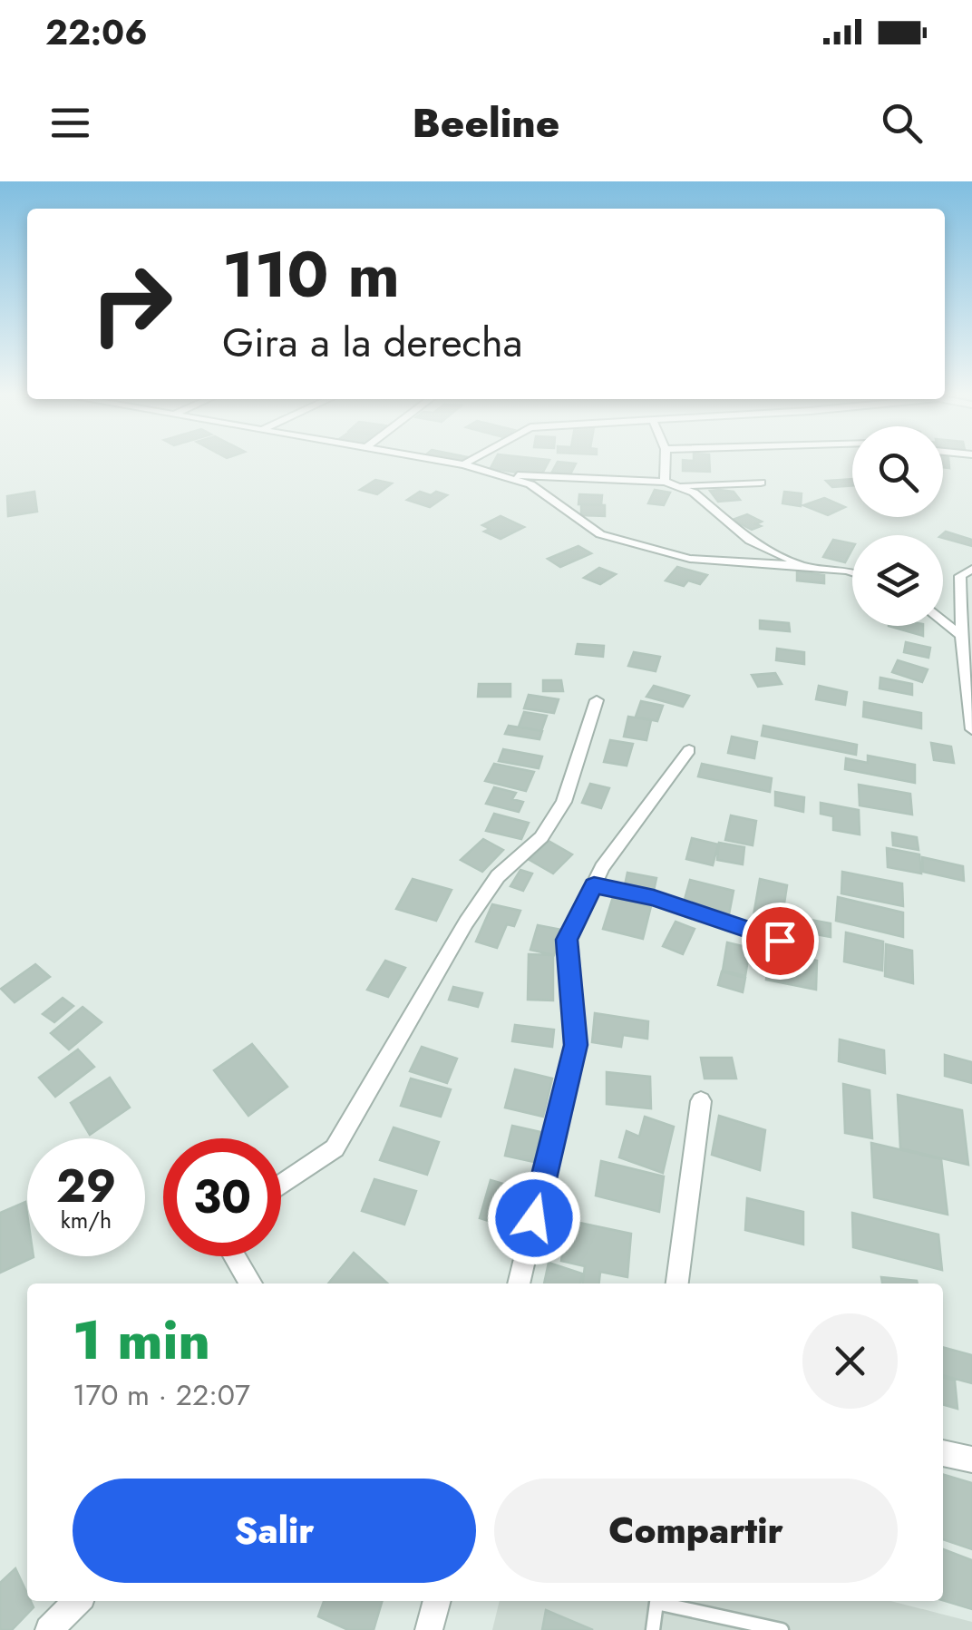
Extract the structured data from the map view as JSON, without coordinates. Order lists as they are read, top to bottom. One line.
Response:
{"page":{"status":"22:06","header":"Beeline","turn":["110 m","Gira a la derecha"],"speed":"29 km/h","limit":"30","heading":["1 min","170 m · 22:07"],"buttons":["Salir","Compartir"]}}
